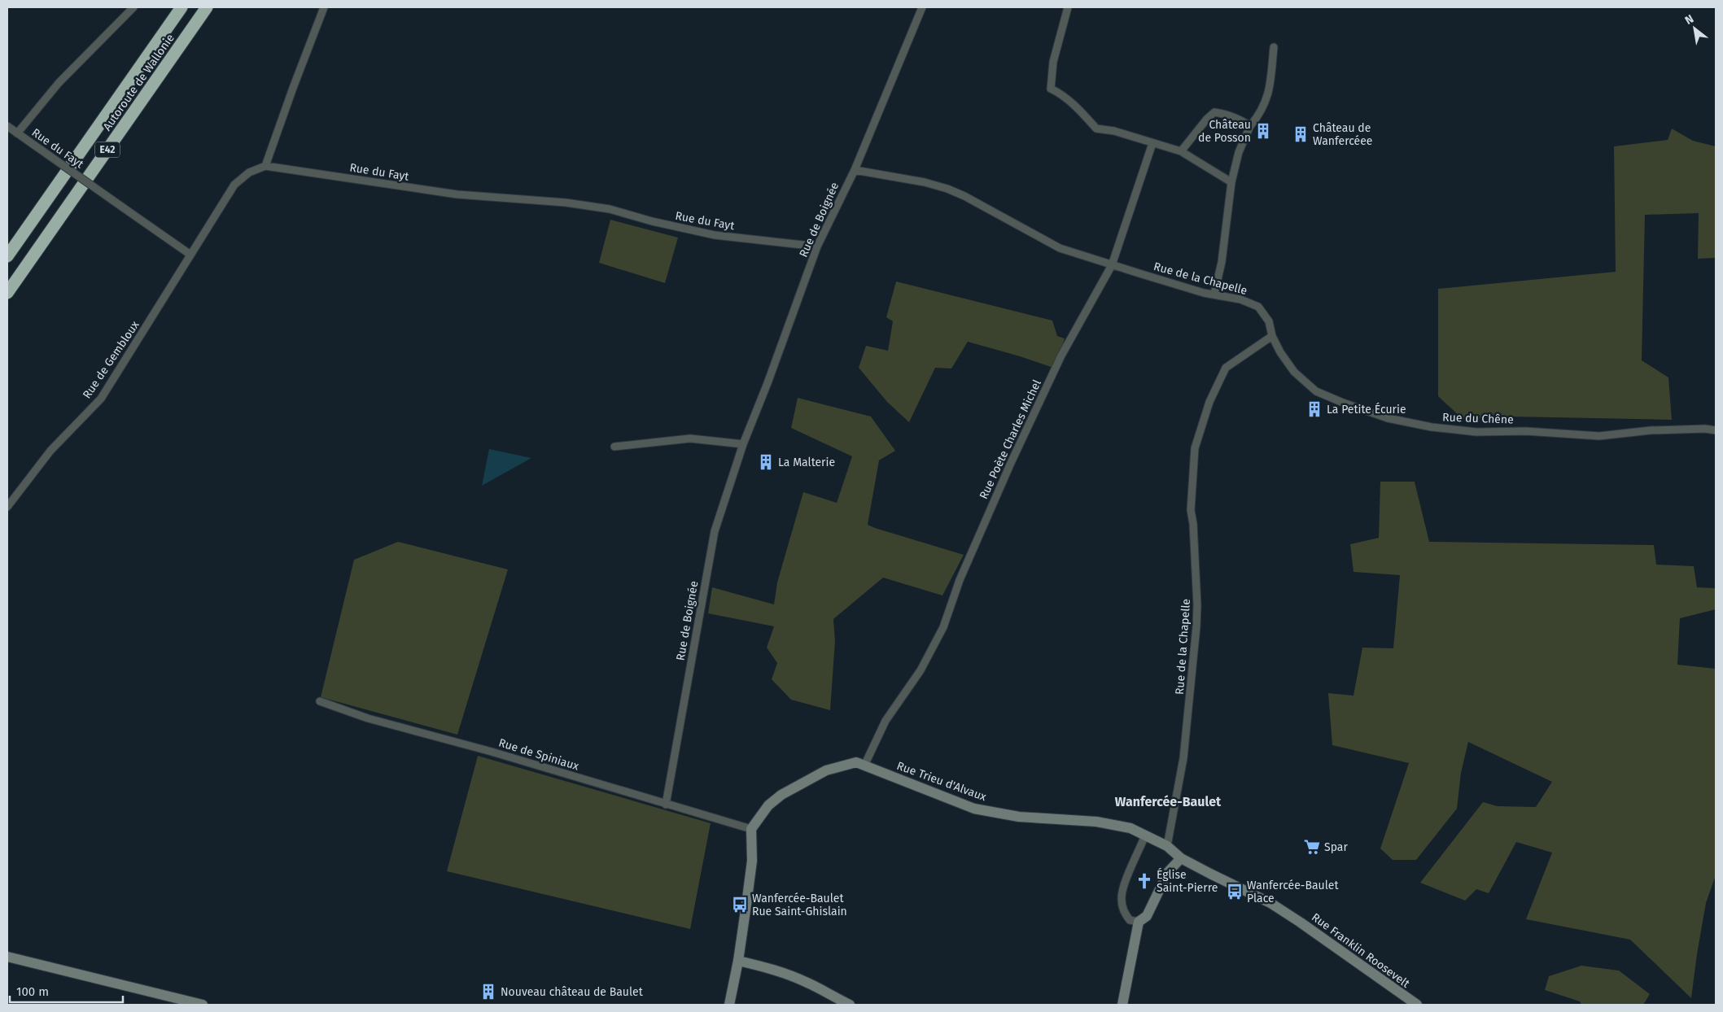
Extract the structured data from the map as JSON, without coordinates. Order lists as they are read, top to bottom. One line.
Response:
{"streets":{"highway":["Autoroute de Wallonie","E42"],"main road":["Rue Trieu d'Alvaux","Rue Franklin Roosevelt"],"street":["Rue du Fayt","Rue de Boignée","Rue de la Chapelle","Rue de Gembloux","Rue du Chêne","Rue Poète Charles Michel","Rue de Spiniaux"]},"crossings":[["Rue du Fayt","Rue de Boignée"],["Rue du Fayt","Rue de Gembloux"],["Rue de Boignée","Rue de la Chapelle"],["Rue de Boignée","Rue de Spiniaux"],["Rue de la Chapelle","Rue du Chêne"],["Rue de la Chapelle","Rue Poète Charles Michel"],["Rue de la Chapelle","Rue Trieu d'Alvaux"],["Rue Poète Charles Michel","Rue Trieu d'Alvaux"],["Rue de Spiniaux","Rue Trieu d'Alvaux"],["Rue Trieu d'Alvaux","Rue Franklin Roosevelt"]],"districts":["Wanfercée-Baulet"],"places":{"building":["Château de Posson","Château de Wanfercéee","La Petite Écurie","La Malterie","Nouveau château de Baulet"],"supermarket":["Spar"],"church":["Église Saint-Pierre"],"bus stop":["Wanfercée-Baulet Place","Wanfercée-Baulet Rue Saint-Ghislain"]},"scale_bar":"100 m","north":"top left"}
